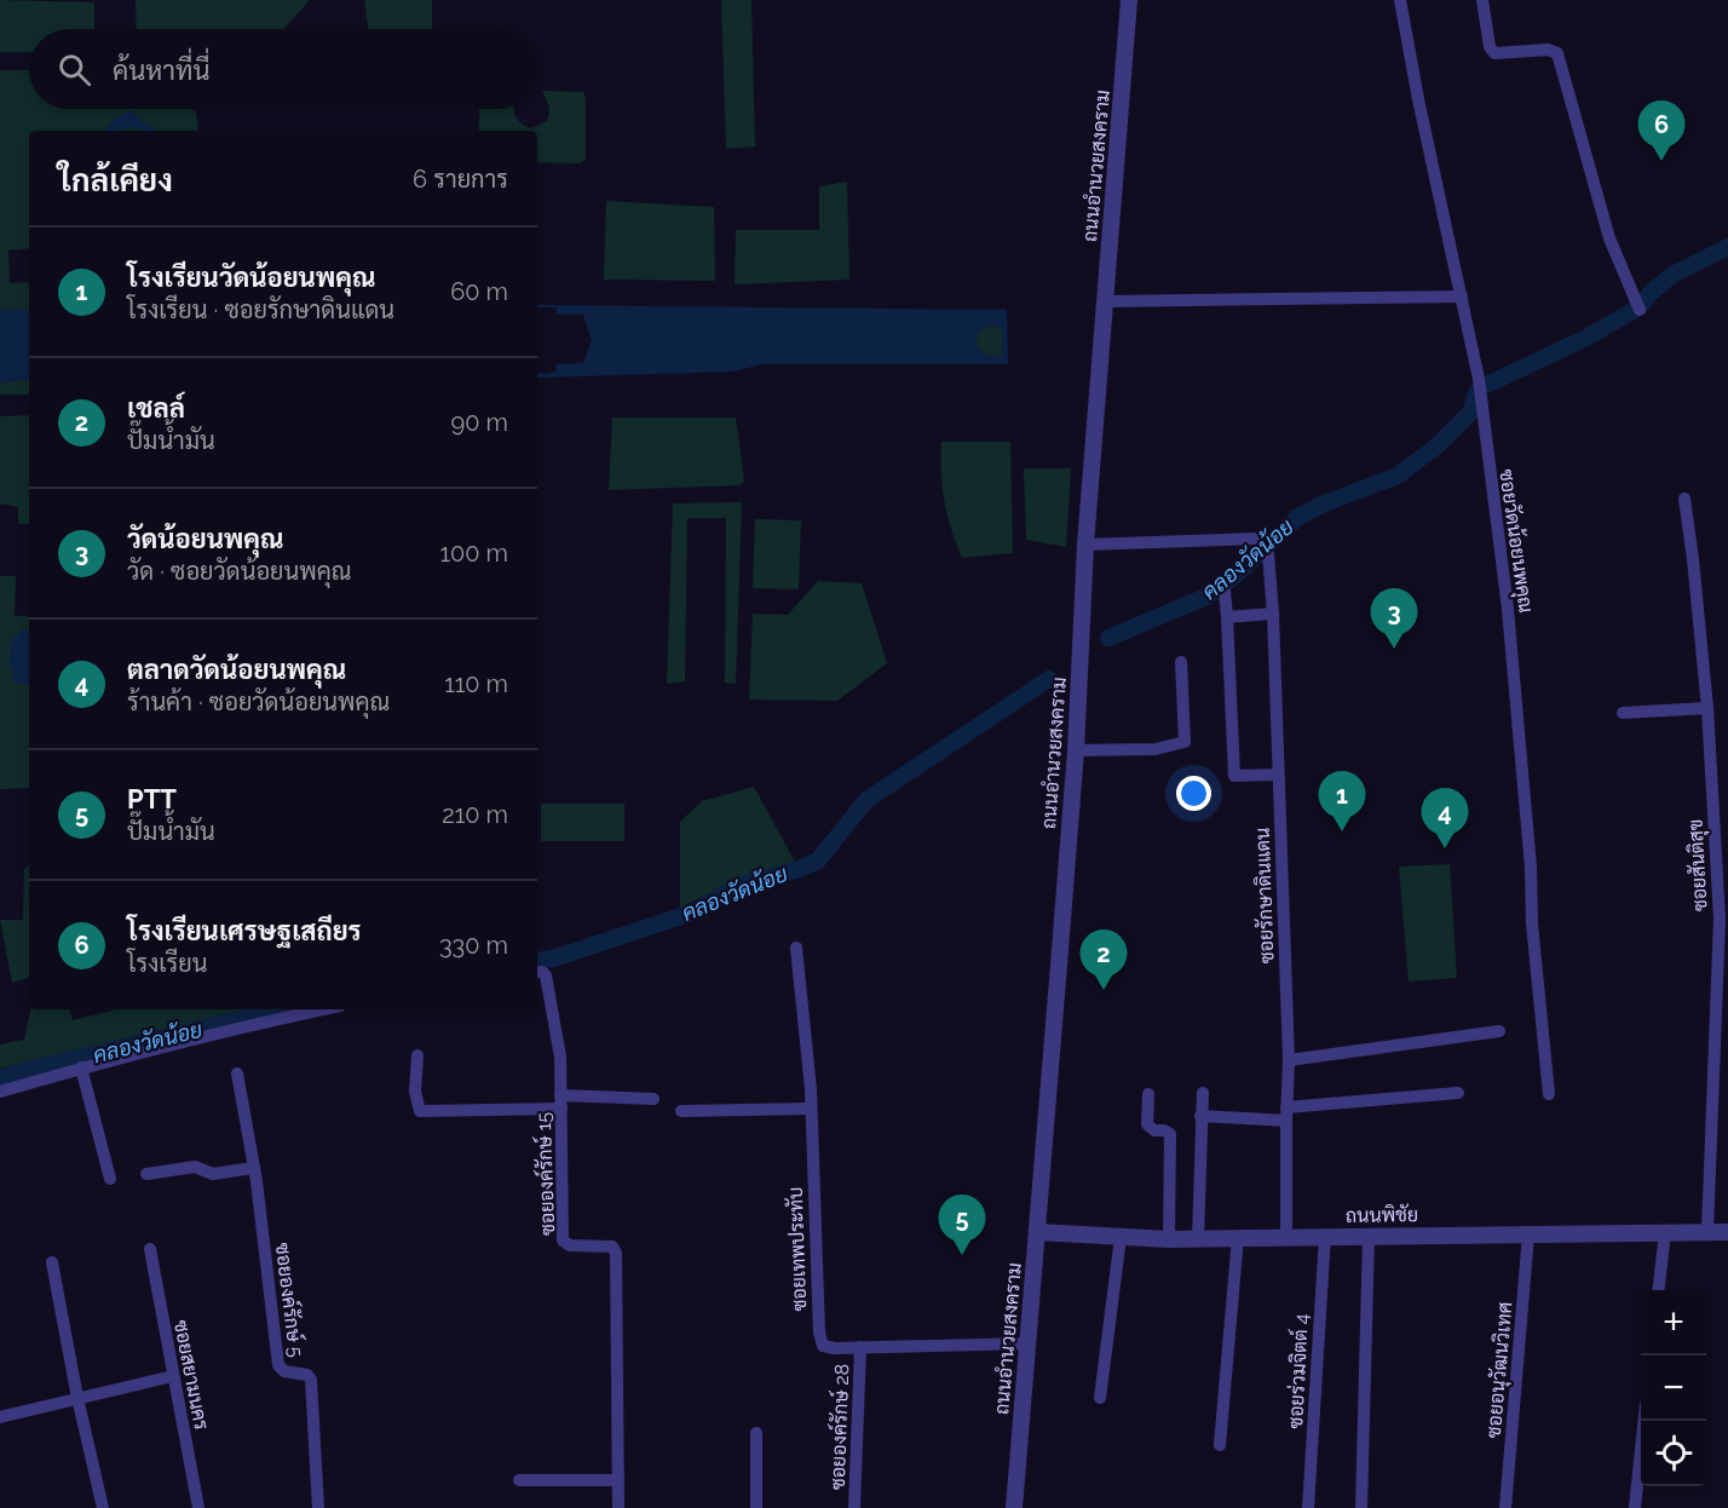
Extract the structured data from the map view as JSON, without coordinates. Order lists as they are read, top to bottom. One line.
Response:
{"streets":{"street":["ถนนอำนวยสงคราม","ซอยวัดน้อยนพคุณ","ซอยสันติสุข","ซอยรักษาดินแดน","ซอยองค์รักษ์ 15","ถนนพิชัย","ซอยเทพประทับ","ซอยองค์รักษ์ 5","ซอยอนุวัฒนวิเทศ","ซอยร่วมจิตต์ 4","ซอยสยามนคร","ซอยองค์รักษ์ 28"]},"crossings":[["ถนนอำนวยสงคราม","ถนนพิชัย"],["ถนนอำนวยสงคราม","ซอยเทพประทับ"],["ซอยสันติสุข","ถนนพิชัย"],["ซอยรักษาดินแดน","ถนนพิชัย"],["ถนนพิชัย","ซอยอนุวัฒนวิเทศ"],["ถนนพิชัย","ซอยร่วมจิตต์ 4"],["ซอยเทพประทับ","ซอยองค์รักษ์ 28"]],"water":["คลองวัดน้อย"],"page":{"search":"ค้นหาที่นี่","pins":["6","3","1","4","2","5"],"heading":["ใกล้เคียง","6 รายการ"],"list":[{"mark":"1","name":"โรงเรียนวัดน้อยนพคุณ","note":"โรงเรียน · ซอยรักษาดินแดน","value":"60 m"},{"mark":"2","name":"เชลล์","note":"ปั๊มน้ำมัน","value":"90 m"},{"mark":"3","name":"วัดน้อยนพคุณ","note":"วัด · ซอยวัดน้อยนพคุณ","value":"100 m"},{"mark":"4","name":"ตลาดวัดน้อยนพคุณ","note":"ร้านค้า · ซอยวัดน้อยนพคุณ","value":"110 m"},{"mark":"5","name":"PTT","note":"ปั๊มน้ำมัน","value":"210 m"},{"mark":"6","name":"โรงเรียนเศรษฐเสถียร","note":"โรงเรียน","value":"330 m"}],"map_buttons":["+","−"]}}
